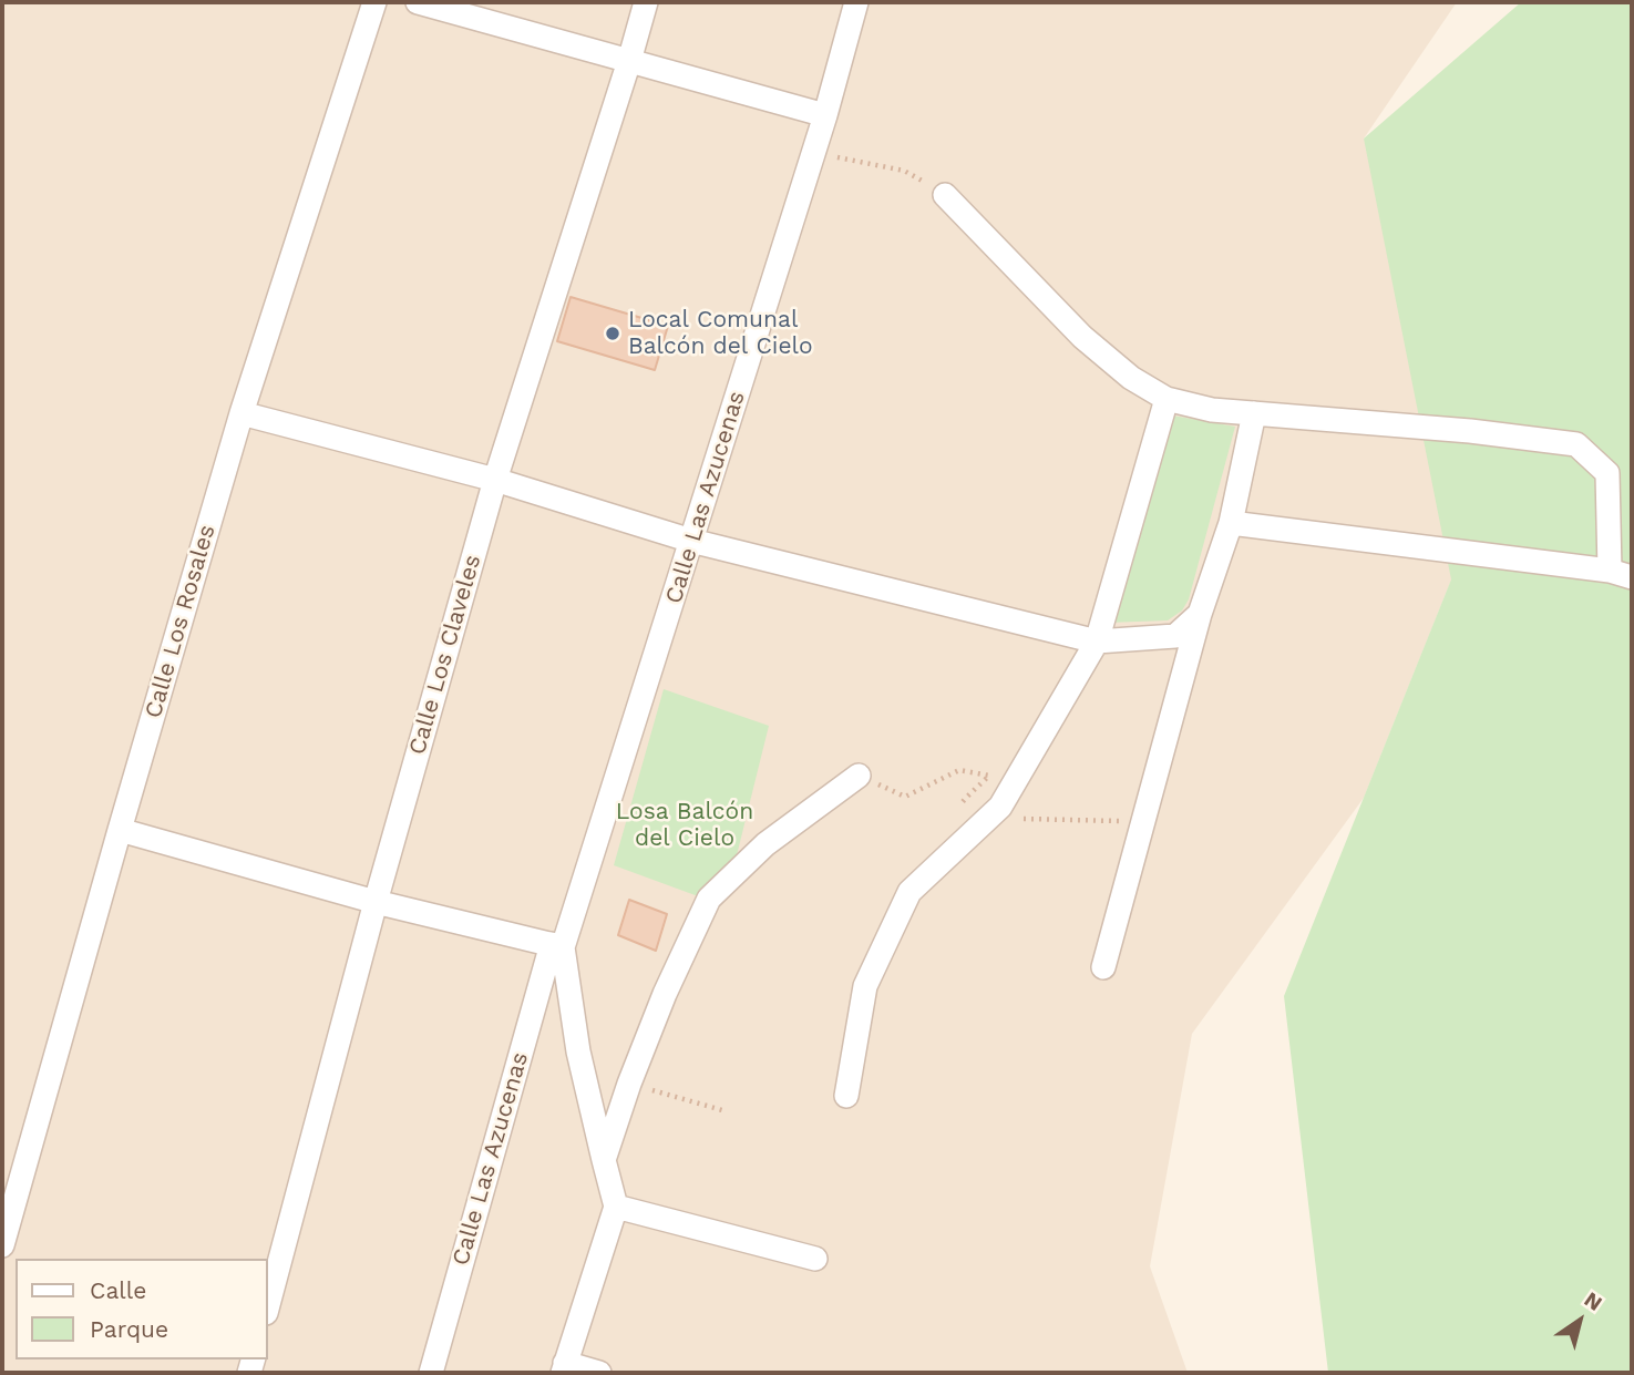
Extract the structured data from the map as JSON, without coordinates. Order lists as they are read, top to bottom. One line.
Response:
{"streets":{"street":["Calle Las Azucenas","Calle Los Rosales","Calle Los Claveles"]},"parks":["Losa Balcón del Cielo"],"places":["Local Comunal Balcón del Cielo"],"legend":["Calle","Parque"],"north":"top right"}
